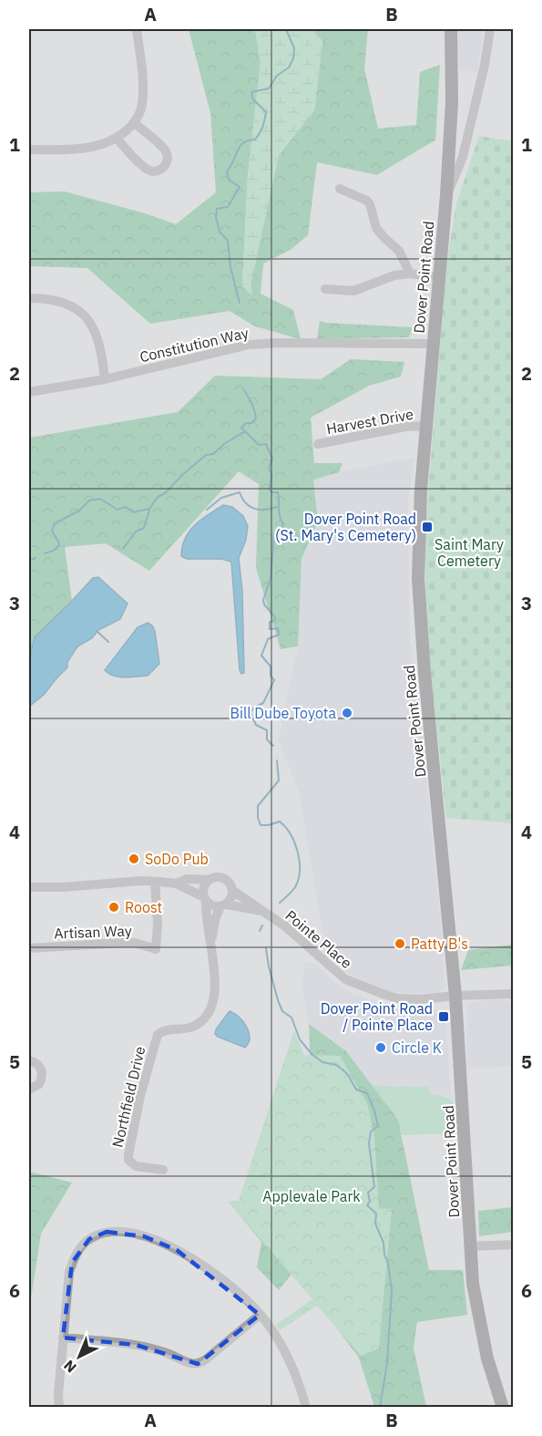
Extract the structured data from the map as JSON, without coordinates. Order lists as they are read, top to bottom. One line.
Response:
{"streets":{"main road":["Dover Point Road"],"street":["Constitution Way","Harvest Drive","Artisan Way","Pointe Place","Northfield Drive"]},"crossings":[["Dover Point Road","Constitution Way"],["Dover Point Road","Harvest Drive"],["Dover Point Road","Pointe Place"],["Pointe Place","Northfield Drive"]],"parks":["Saint Mary Cemetery","Applevale Park"],"places":{"transit":["Dover Point Road (St. Mary's Cemetery)","Dover Point Road / Pointe Place"],"other":["Bill Dube Toyota","SoDo Pub","Roost","Patty B's","Circle K"]},"north":"bottom left","grid":{"columns":["A","B"],"rows":["1","2","3","4","5","6"]}}
